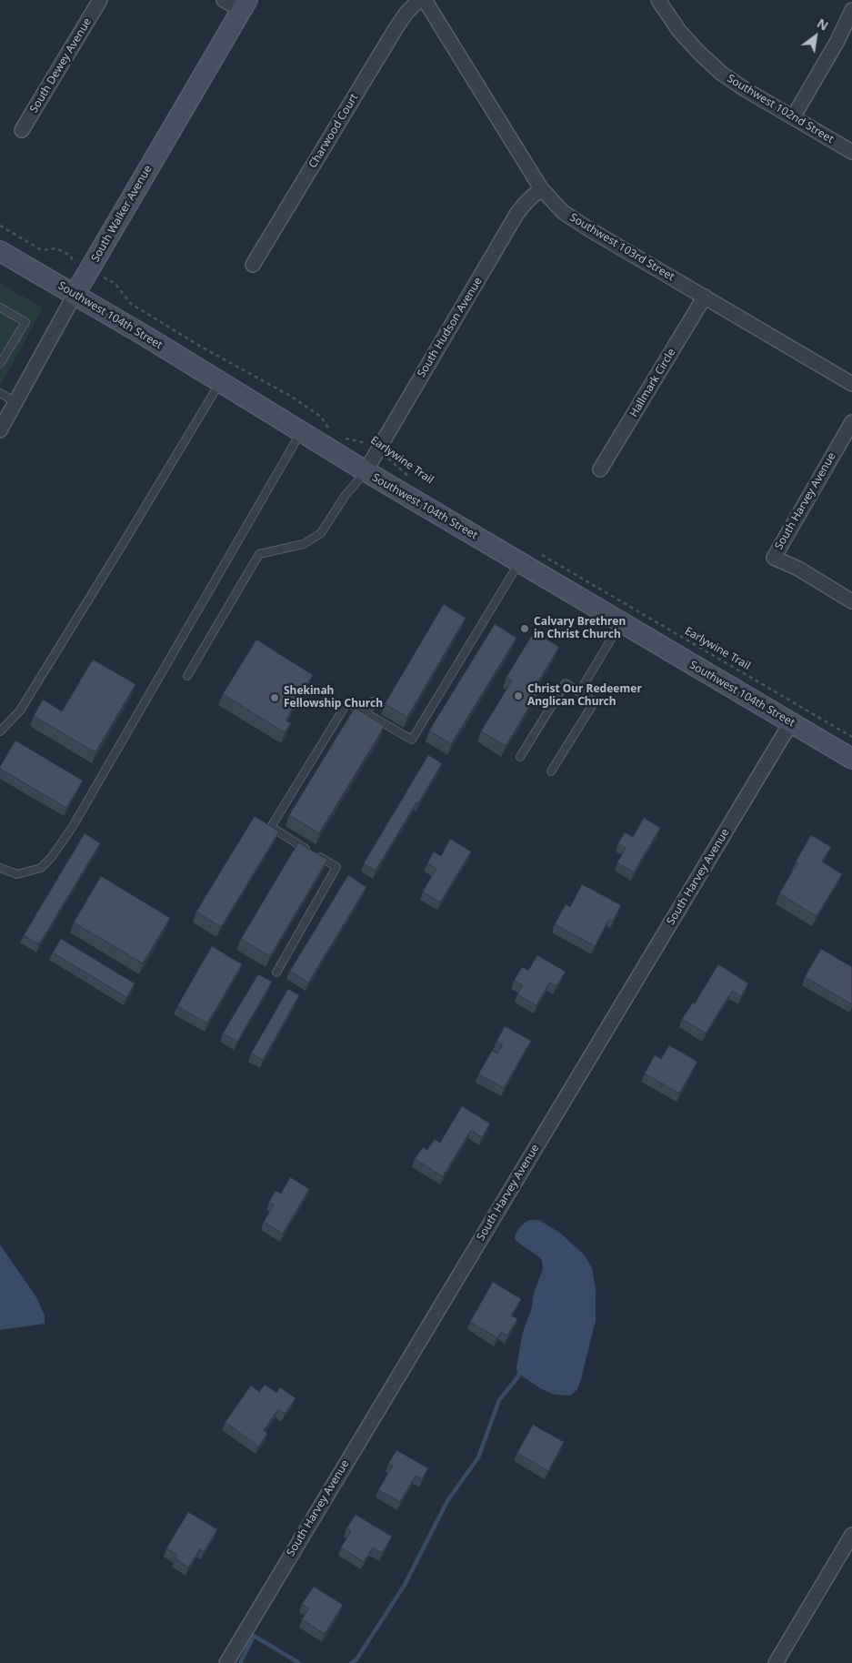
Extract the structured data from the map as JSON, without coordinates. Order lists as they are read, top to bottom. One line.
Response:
{"streets":{"main road":["South Walker Avenue","Southwest 104th Street"],"street":["South Dewey Avenue","Southwest 102nd Street","Charwood Court","Southwest 103rd Street","South Hudson Avenue","Hallmark Circle","South Harvey Avenue"],"path":["Earlywine Trail"]},"crossings":[["South Walker Avenue","Southwest 104th Street"],["Southwest 103rd Street","South Hudson Avenue"],["Southwest 103rd Street","Hallmark Circle"],["Southwest 104th Street","South Hudson Avenue"],["Southwest 104th Street","South Harvey Avenue"],["South Hudson Avenue","Earlywine Trail"]],"places":["Calvary Brethren in Christ Church","Christ Our Redeemer Anglican Church","Shekinah Fellowship Church"],"north":"top right"}
